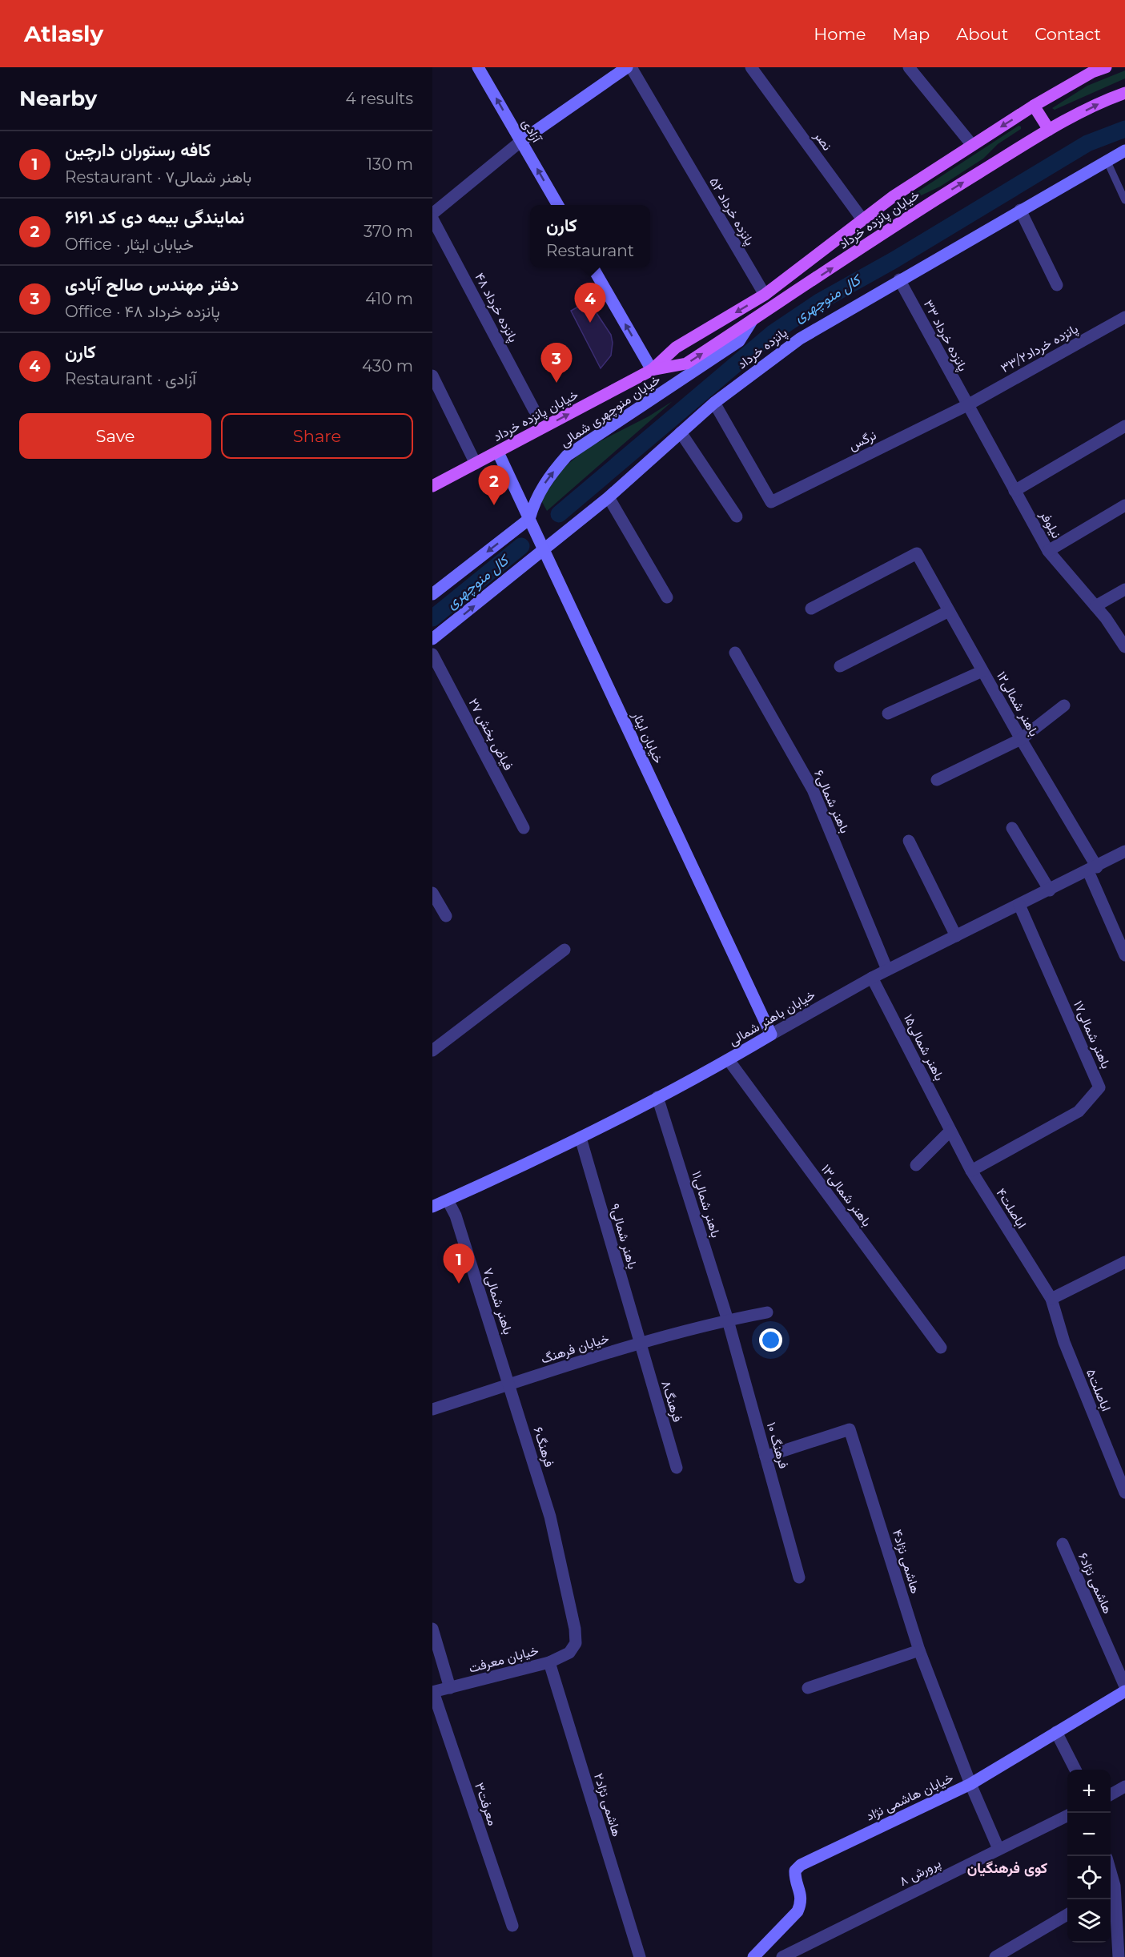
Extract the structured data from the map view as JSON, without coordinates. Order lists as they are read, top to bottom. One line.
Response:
{"streets":{"main road":["خیابان پانزده خرداد"],"street":["آزادی","نصر","پانزده خرداد ۵۲","پانزده خرداد ۴۸","پانزده خرداد ۳۳","پانزده خرداد","پانزده خرداد۳۳/۲","خیابان منوچهری شمالی","نرگس","نیلوفر","باهنر شمالی۱۲","فیاض بخش ۲۷","خیابان ایثار","باهنر شمالی۶","خیابان باهنر شمالی","باهنر شمالی۱۷","باهنر شمالی۱۵","باهنر شمالی۱۳","باهنر شمالی۱۱","اباصلت۴","باهنر شمالی۹","باهنر شمالی۷","خیابان فرهنگ","اباصلت۵","فرهنگ۸","فرهنگ ۱۰","فرهنگ۶","هاشمی نژاد۴","هاشمی نژاد۶","خیابان معرفت","خیابان هاشمی نژاد","معرفت۳","هاشمی نژاد۲","پرورش ۸"]},"crossings":[["نصر","خیابان پانزده خرداد"],["پانزده خرداد ۵۲","خیابان پانزده خرداد"],["خیابان پانزده خرداد","خیابان منوچهری شمالی"],["خیابان پانزده خرداد","خیابان ایثار"],["پانزده خرداد ۳۳","پانزده خرداد"],["پانزده خرداد ۳۳","پانزده خرداد۳۳/۲"],["پانزده خرداد ۳۳","نرگس"],["پانزده خرداد ۳۳","نیلوفر"],["پانزده خرداد","نرگس"],["پانزده خرداد","خیابان ایثار"],["پانزده خرداد۳۳/۲","نرگس"],["پانزده خرداد۳۳/۲","نیلوفر"],["خیابان منوچهری شمالی","خیابان ایثار"],["نرگس","نیلوفر"],["باهنر شمالی۱۲","خیابان باهنر شمالی"],["خیابان ایثار","خیابان باهنر شمالی"],["باهنر شمالی۶","خیابان باهنر شمالی"],["خیابان باهنر شمالی","باهنر شمالی۱۷"],["خیابان باهنر شمالی","باهنر شمالی۱۵"],["خیابان باهنر شمالی","باهنر شمالی۱۳"],["خیابان باهنر شمالی","باهنر شمالی۱۱"],["خیابان باهنر شمالی","باهنر شمالی۹"],["خیابان باهنر شمالی","باهنر شمالی۷"],["باهنر شمالی۱۷","اباصلت۴"],["باهنر شمالی۱۵","اباصلت۴"],["باهنر شمالی۱۱","خیابان فرهنگ"],["باهنر شمالی۱۱","فرهنگ ۱۰"],["اباصلت۴","اباصلت۵"],["باهنر شمالی۹","خیابان فرهنگ"],["باهنر شمالی۹","فرهنگ۸"],["باهنر شمالی۷","خیابان فرهنگ"],["باهنر شمالی۷","فرهنگ۶"],["خیابان فرهنگ","فرهنگ۸"],["خیابان فرهنگ","فرهنگ ۱۰"],["خیابان فرهنگ","فرهنگ۶"],["فرهنگ ۱۰","هاشمی نژاد۴"],["فرهنگ۶","خیابان معرفت"],["هاشمی نژاد۴","خیابان هاشمی نژاد"],["هاشمی نژاد۴","پرورش ۸"],["خیابان معرفت","معرفت۳"],["خیابان معرفت","هاشمی نژاد۲"]],"one_way":["آزادی","خیابان منوچهری شمالی"],"districts":["کوی فرهنگیان"],"water":["کال منوچهری"],"page":{"header":"Atlasly","nav":["Home","Map","About","Contact"],"heading":["Nearby","4 results"],"list":[{"mark":"1","name":"کافه رستوران دارچین","note":"Restaurant · باهنر شمالی۷","value":"130 m"},{"mark":"2","name":"نمایندگی بیمه دی کد ۶۱۶۱","note":"Office · خیابان ایثار","value":"370 m"},{"mark":"3","name":"دفتر مهندس صالح آبادی","note":"Office · پانزده خرداد ۴۸","value":"410 m"},{"mark":"4","name":"کارن","note":"Restaurant · آزادی","value":"430 m"}],"popup":["کارن","Restaurant"],"pins":["4","3","2","1"],"buttons":["Save","Share"],"map_buttons":["+","−"]}}
